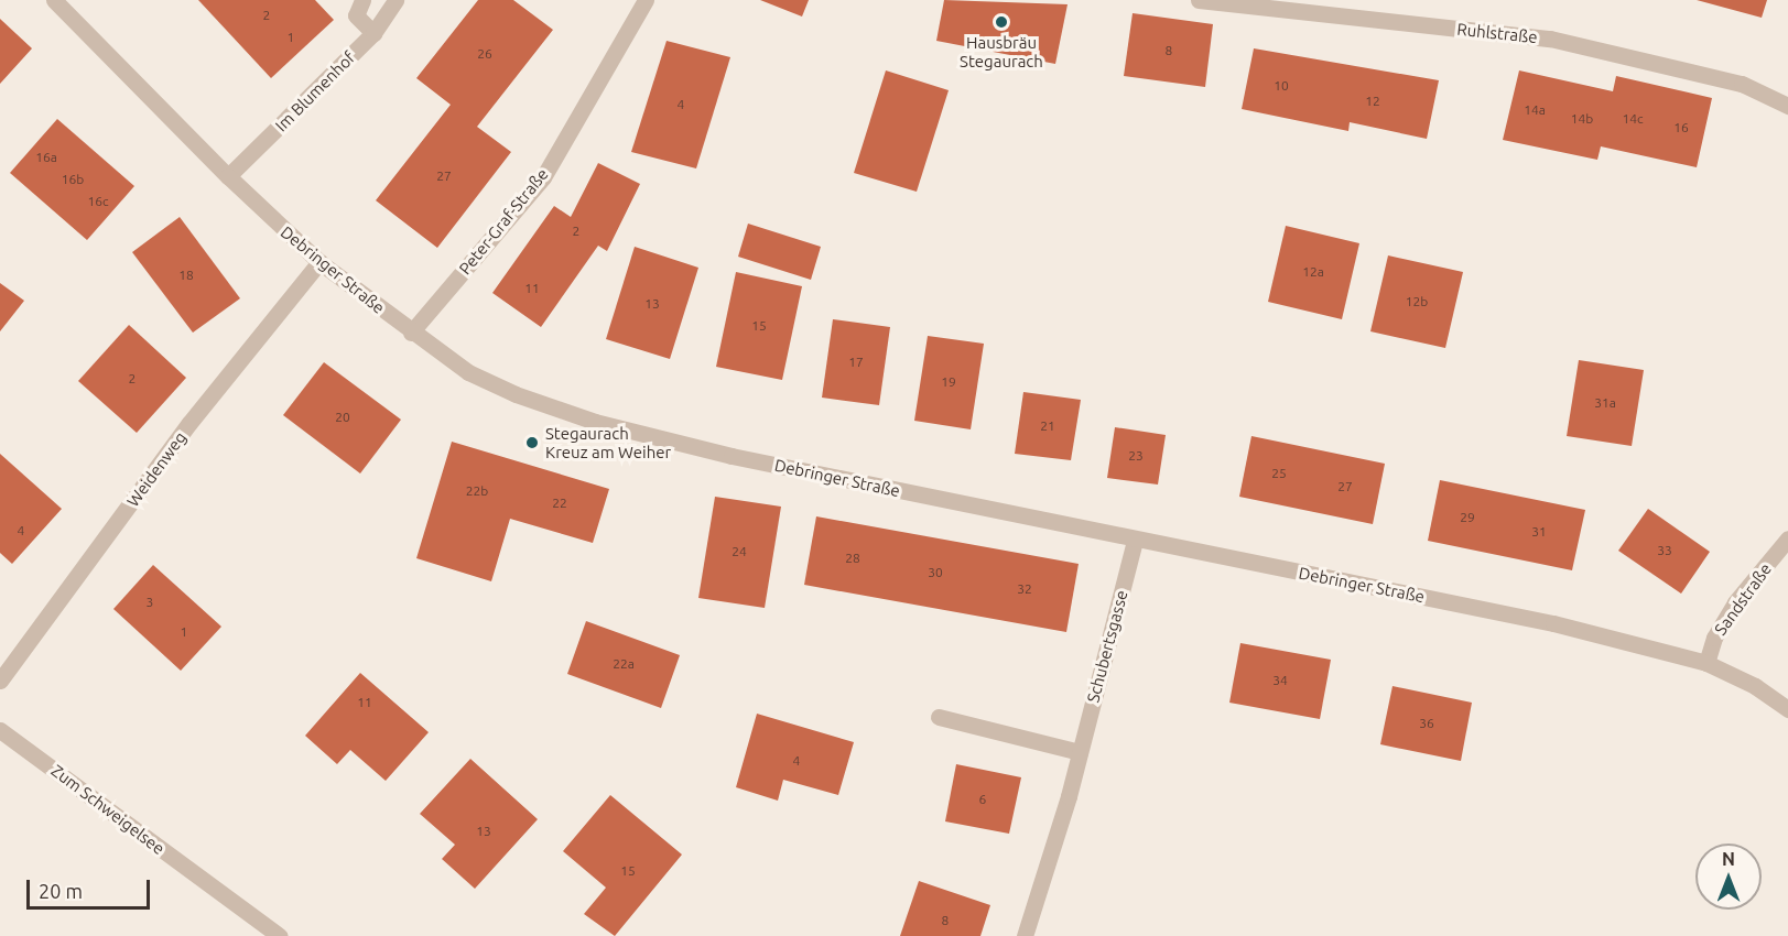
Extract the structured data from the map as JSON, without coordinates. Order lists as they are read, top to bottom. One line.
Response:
{"streets":{"street":["Ruhlstraße","Im Blumenhof","Peter-Graf-Straße","Debringer Straße","Weidenweg","Sandstraße","Schubertsgasse","Zum Schweigelsee"]},"crossings":[["Im Blumenhof","Debringer Straße"],["Peter-Graf-Straße","Debringer Straße"],["Debringer Straße","Weidenweg"],["Debringer Straße","Sandstraße"],["Debringer Straße","Schubertsgasse"]],"places":["Hausbräu Stegaurach","Stegaurach Kreuz am Weiher"],"house_numbers":["2","1","8","26","10","12","4","14a","14b","14c","16","16a","27","16b","16c","2","12a","18","11","12b","13","15","17","2","19","31a","20","21","23","25","27","22b","22","29","4","31","33","24","28","30","32","3","1","22a","34","11","36","4","6","13","15","8"],"scale_bar":"20 m","north":"top"}
